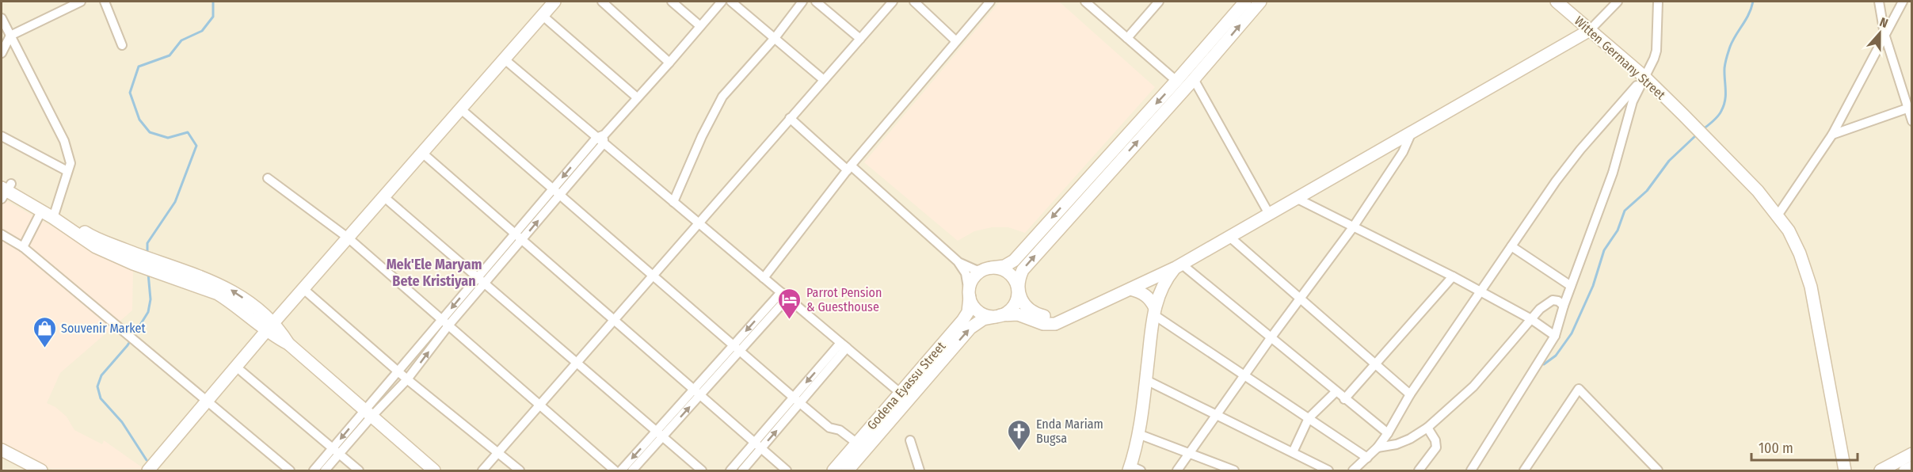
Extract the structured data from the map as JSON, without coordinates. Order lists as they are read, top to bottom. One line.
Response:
{"streets":{"street":["Witten Germany Street","Godena Eyassu Street"]},"districts":["Mek'Ele Maryam Bete Kristiyan"],"places":{"hotel":["Parrot Pension & Guesthouse"],"shop":["Souvenir Market"],"church":["Enda Mariam Bugsa"]},"scale_bar":"100 m","north":"top"}
